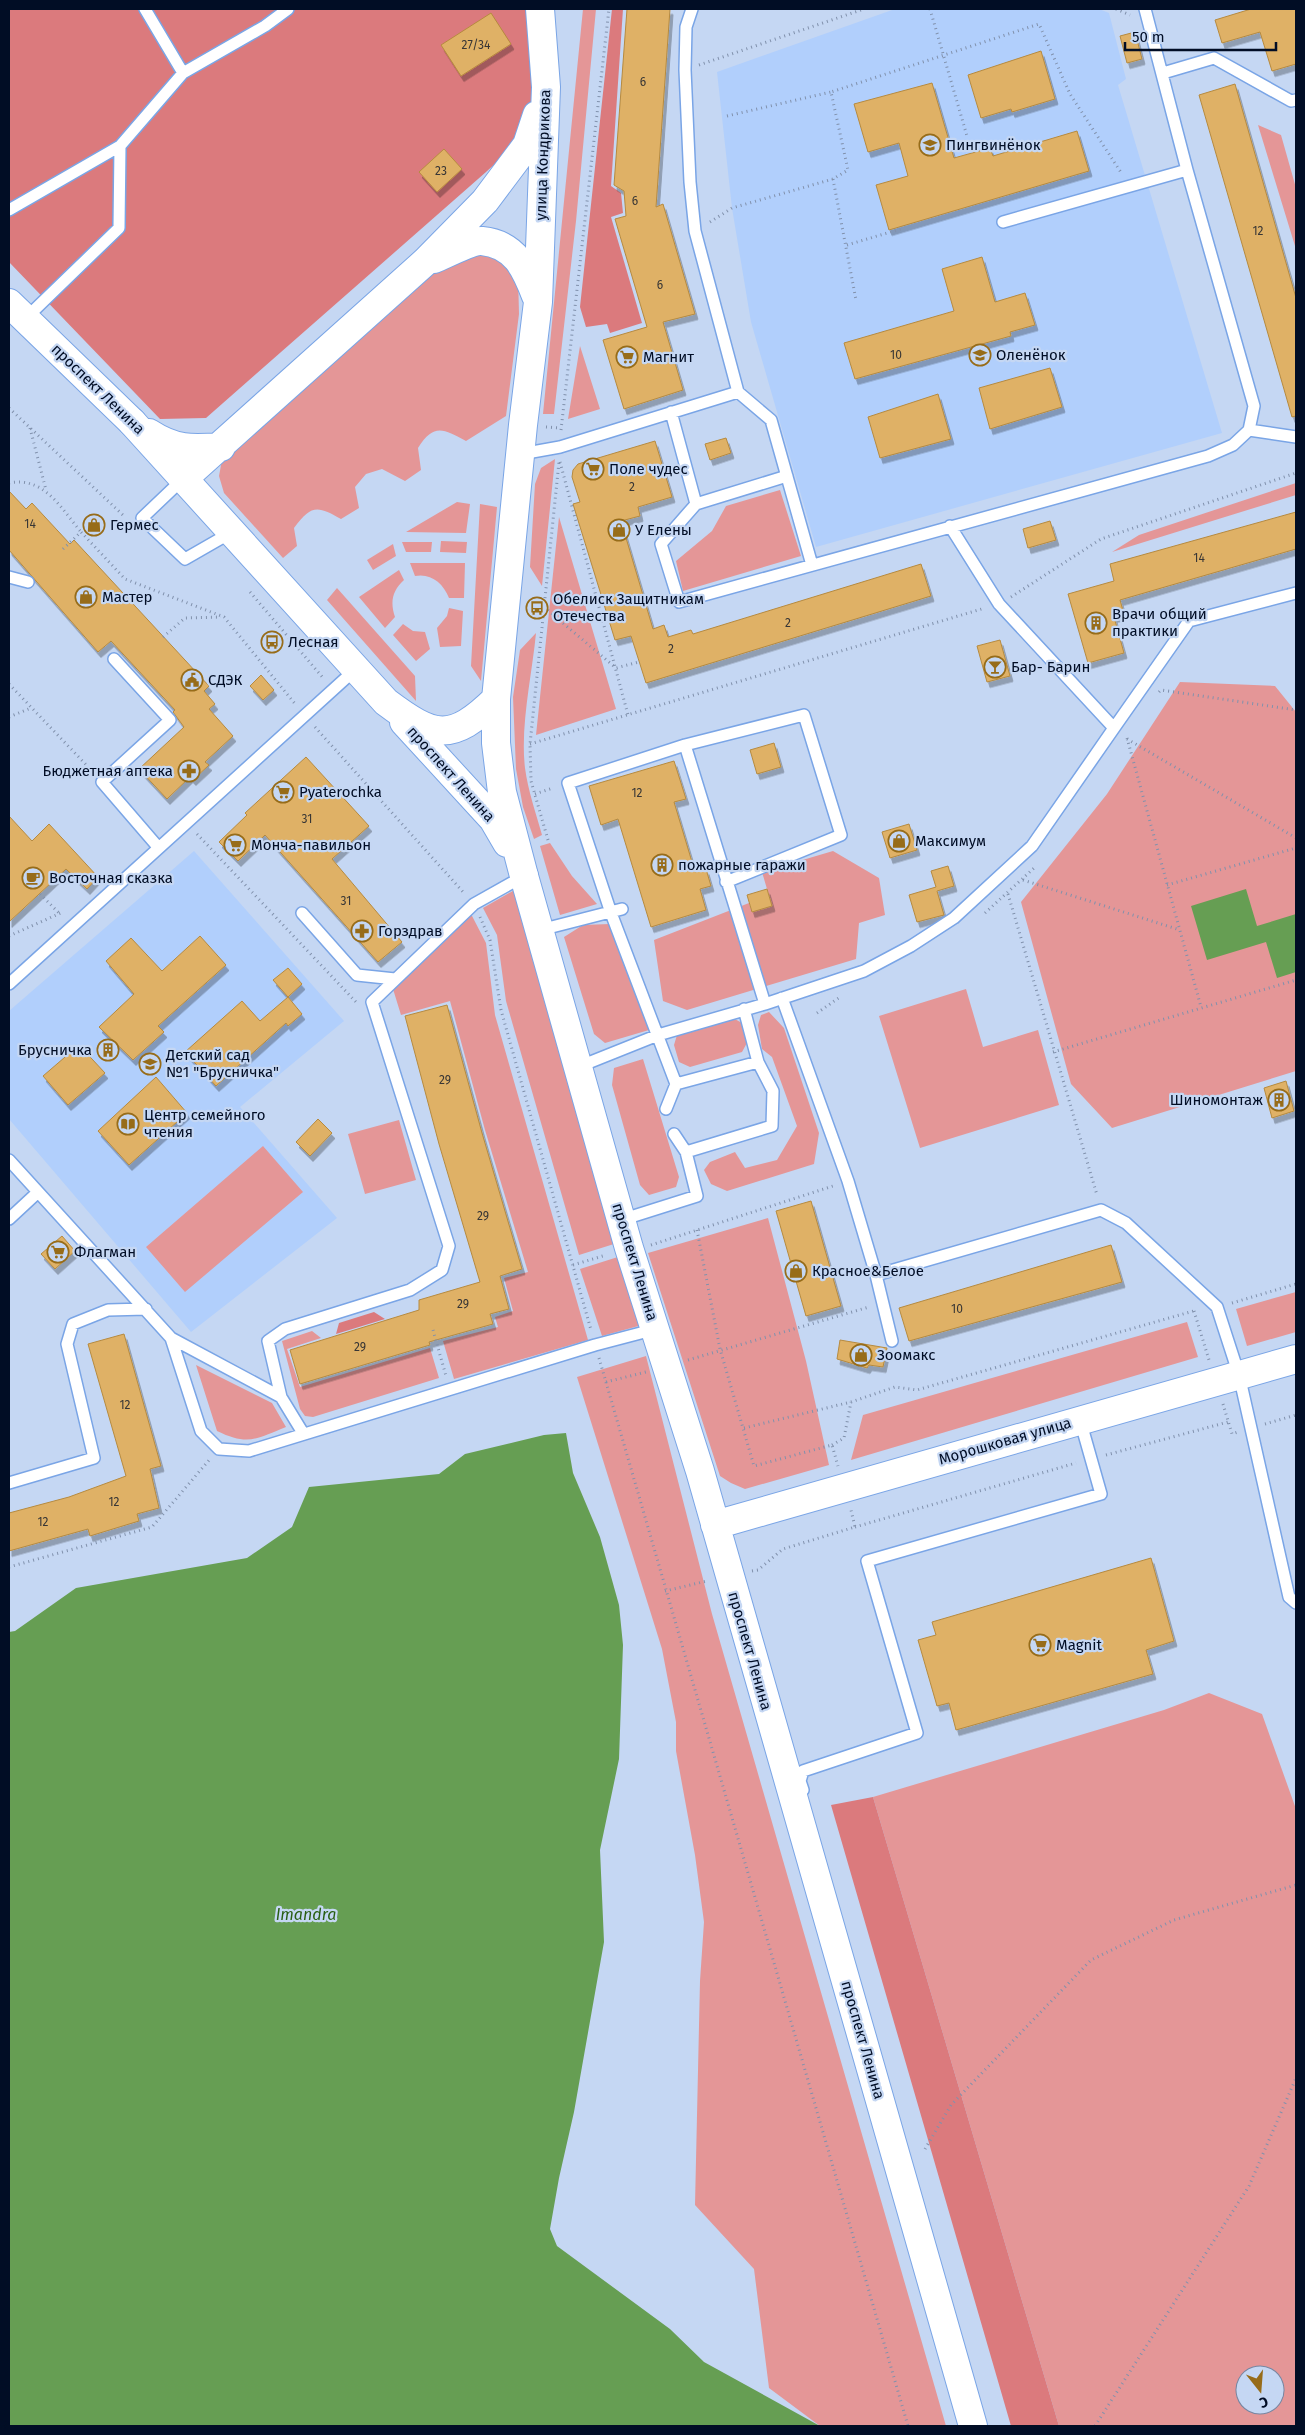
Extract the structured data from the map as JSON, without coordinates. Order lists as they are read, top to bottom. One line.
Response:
{"streets":{"main road":["улица Кондрикова","проспект Ленина","Морошковая улица"]},"crossings":[["улица Кондрикова","проспект Ленина"],["проспект Ленина","Морошковая улица"]],"water":["Imandra"],"places":{"school or university":["Пингвинёнок","Оленёнок","Детский сад №1 \"Брусничка\""],"supermarket":["Магнит","Поле чудес","Pyaterochka","Монча-павильон","Флагман","Magnit"],"shop":["Гермес","У Елены","Мастер","Максимум","Красное&Белое","Зоомакс"],"bus stop":["Обелиск Защитникам Отечества","Лесная"],"building":["Врачи общий практики","пожарные гаражи","Брусничка","Шиномонтаж"],"bar":["Бар- Барин"],"public building":["СДЭК"],"pharmacy":["Бюджетная аптека","Горздрав"],"cafe":["Восточная сказка"],"library":["Центр семейного чтения"]},"house_numbers":["27/34","6","23","6","12","6","10","2","14","14","2","2","12","31","31","29","29","29","10","29","12","12","12"],"scale_bar":"50 m","north":"bottom"}
